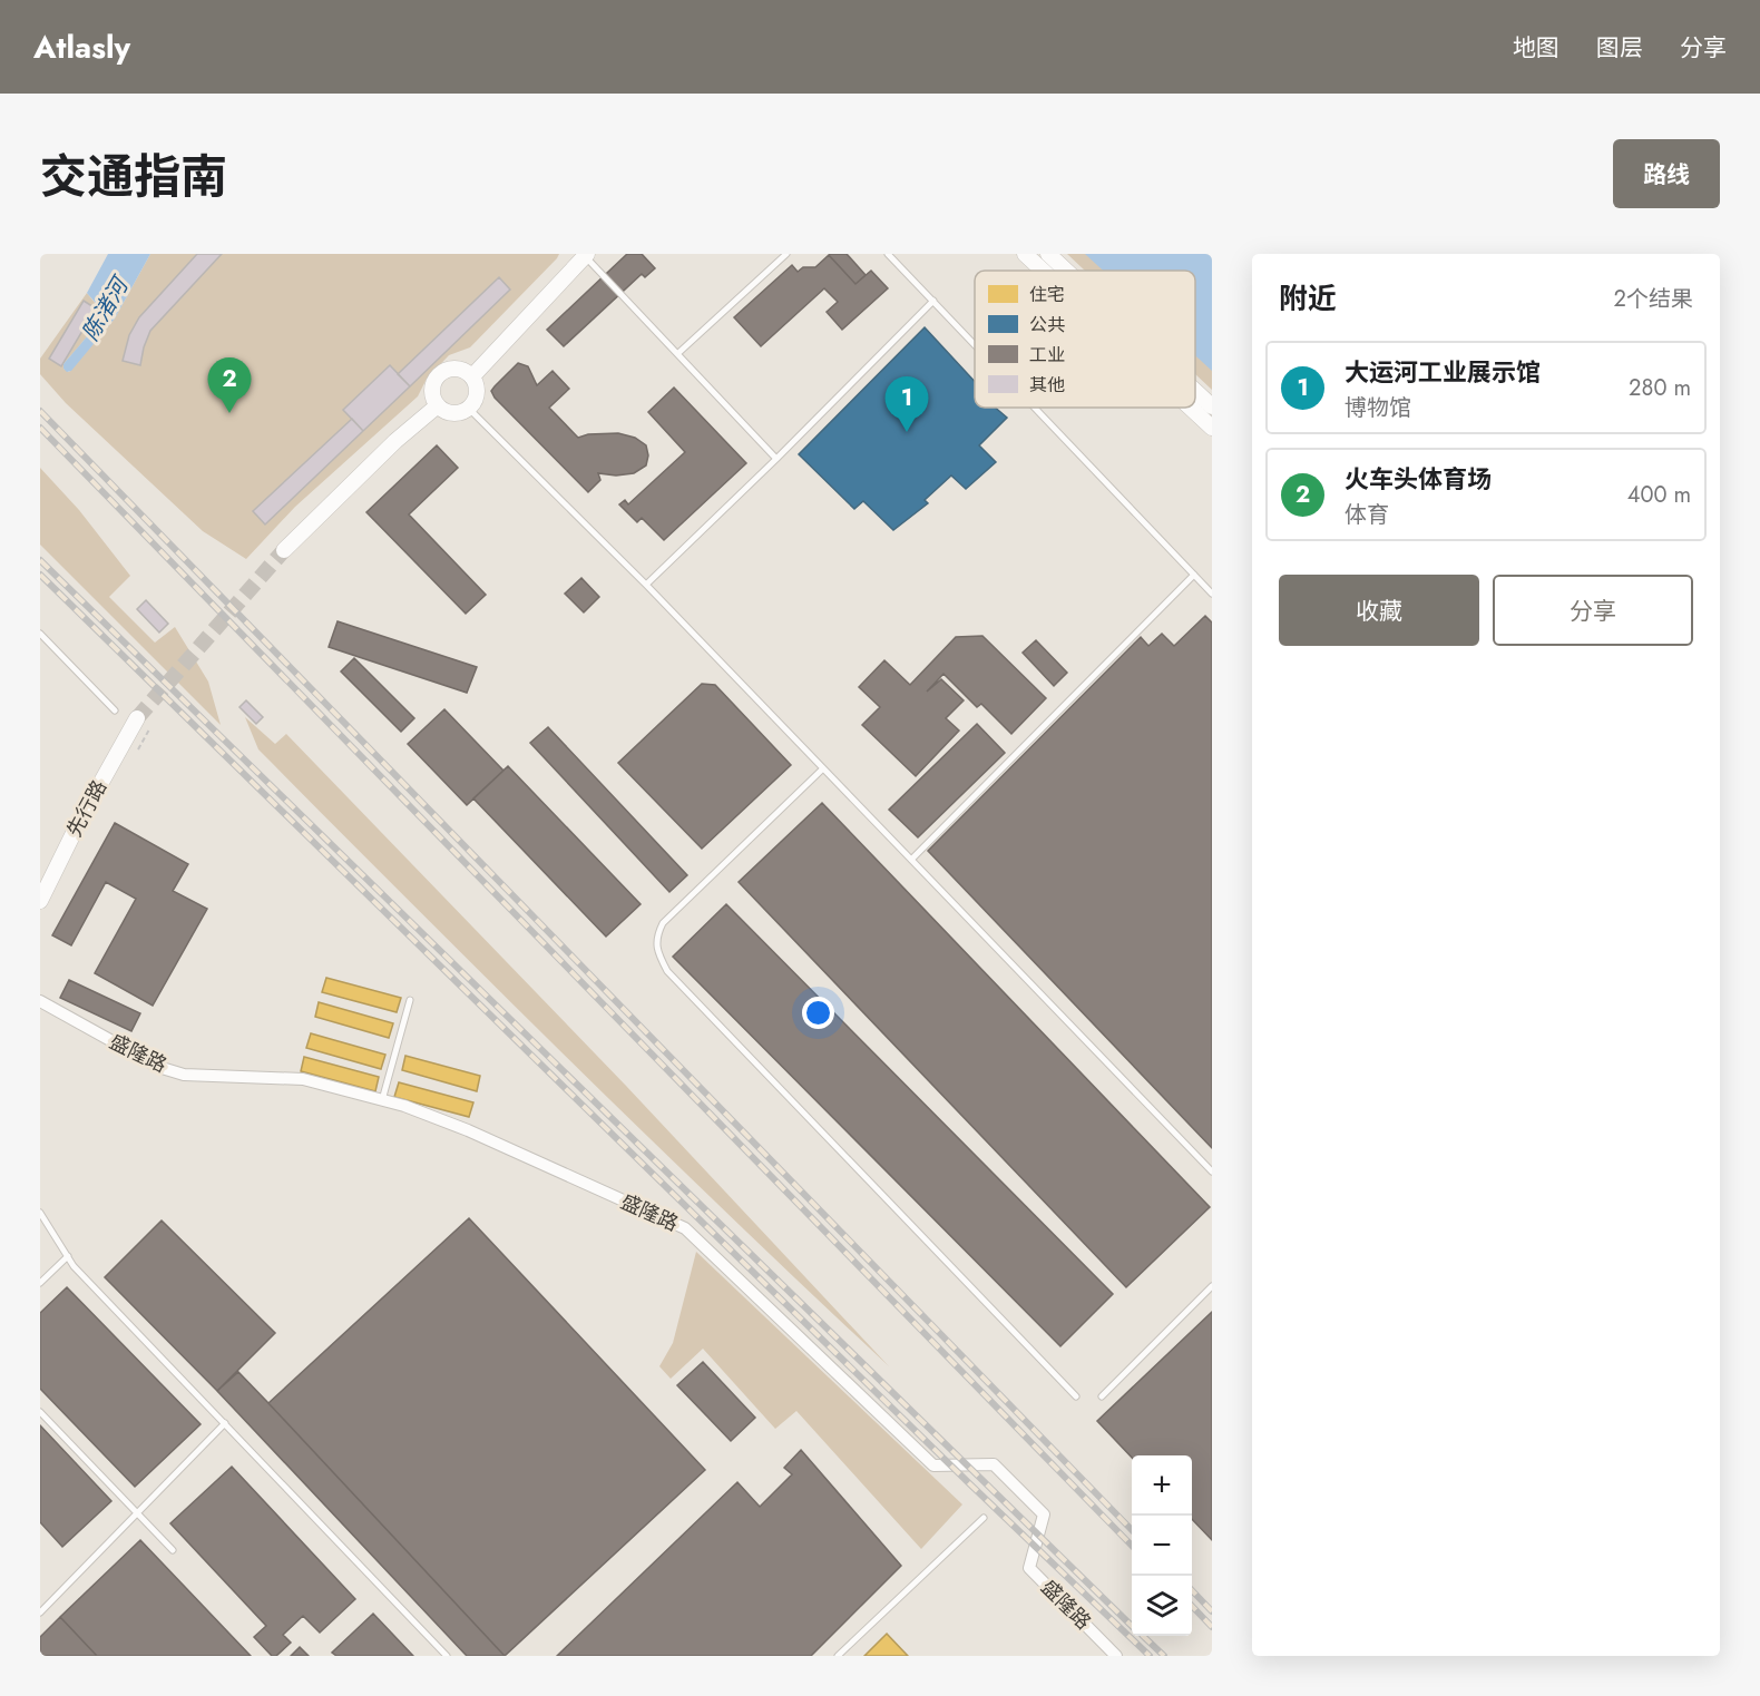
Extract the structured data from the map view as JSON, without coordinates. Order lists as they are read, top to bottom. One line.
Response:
{"streets":{"street":["先行路","盛隆路"]},"water":["陈渚河"],"legend":["住宅","公共","工业","其他"],"page":{"header":"Atlasly","nav":["地图","图层","分享"],"title":"交通指南","buttons":["路线",["收藏","分享"]],"heading":["附近","2个结果"],"list":[{"mark":"1","name":"大运河工业展示馆","note":"博物馆","value":"280 m"},{"mark":"2","name":"火车头体育场","note":"体育","value":"400 m"}],"pins":["2","1"],"map_buttons":["+","−"]}}
